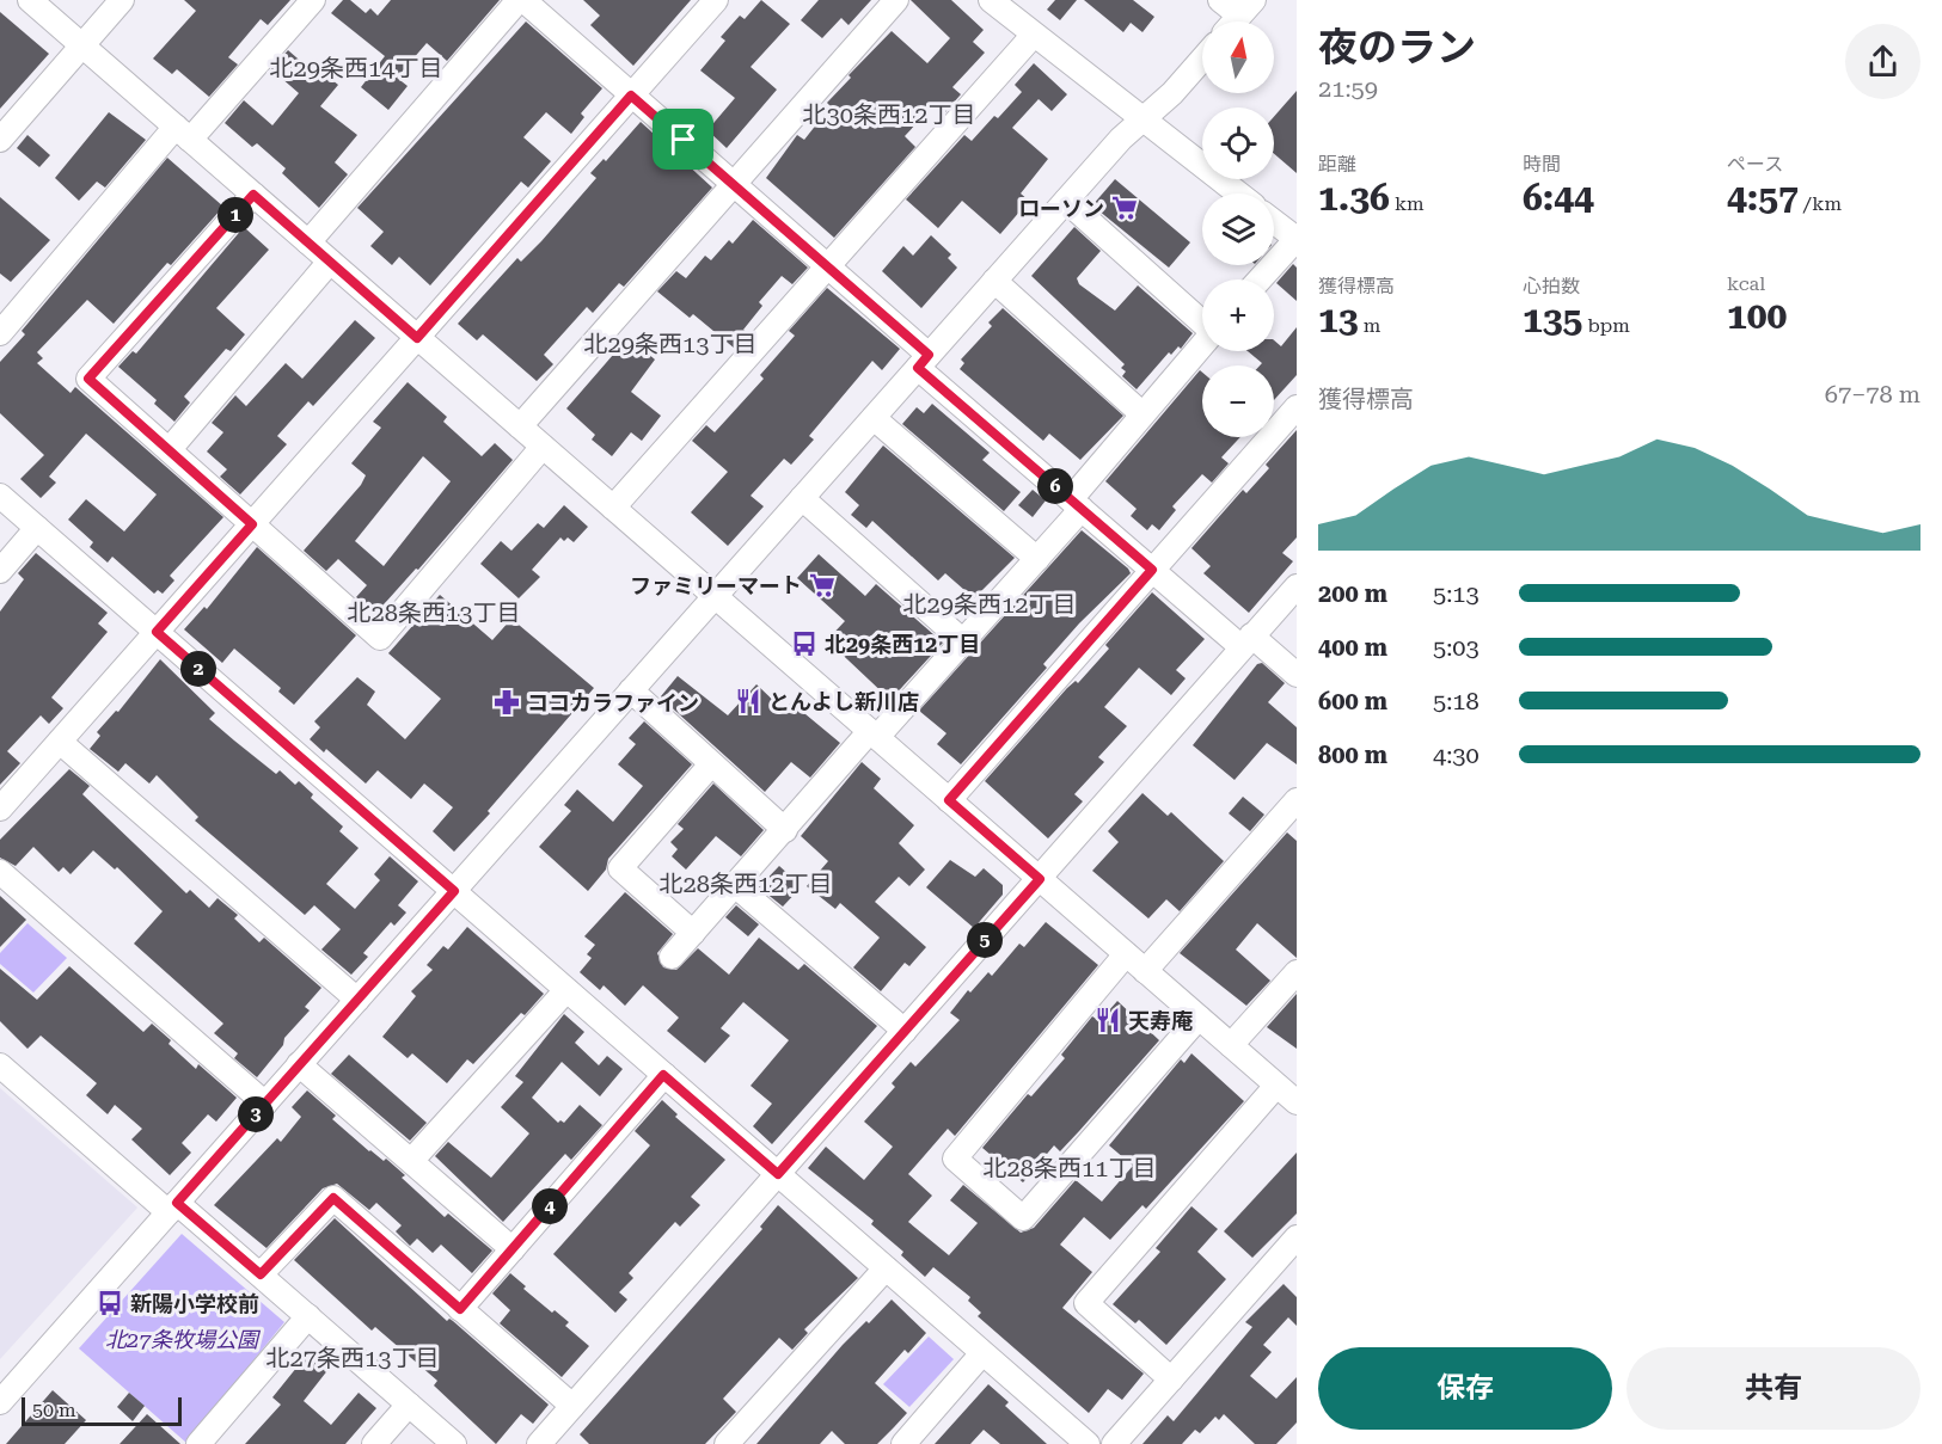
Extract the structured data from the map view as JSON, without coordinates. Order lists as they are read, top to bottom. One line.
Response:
{"districts":["北29条西14丁目","北30条西12丁目","北29条西13丁目","北29条西12丁目","北28条西13丁目","北28条西12丁目","北28条西11丁目","北27条西13丁目"],"parks":["北27条牧場公園"],"places":{"supermarket":["ローソン","ファミリーマート"],"bus stop":["北29条西12丁目","新陽小学校前"],"restaurant":["とんよし新川店","天寿庵"],"pharmacy":["ココカラファイン"]},"scale_bar":"50 m","north":"top","page":{"heading":["夜のラン","21:59"],"map_buttons":["+","−"],"stats":[["距離","1.36 km"],["時間","6:44"],["ペース","4:57 /km"],["獲得標高","13 m"],["心拍数","135 bpm"],["kcal","100"]],"pins":["1","6","2","5","3","4"],"chart":["獲得標高","67–78 m"],"list":[{"name":"200 m","note":"5:13"},{"name":"400 m","note":"5:03"},{"name":"600 m","note":"5:18"},{"name":"800 m","note":"4:30"}],"buttons":["保存","共有"],"scale":"50 m"}}
